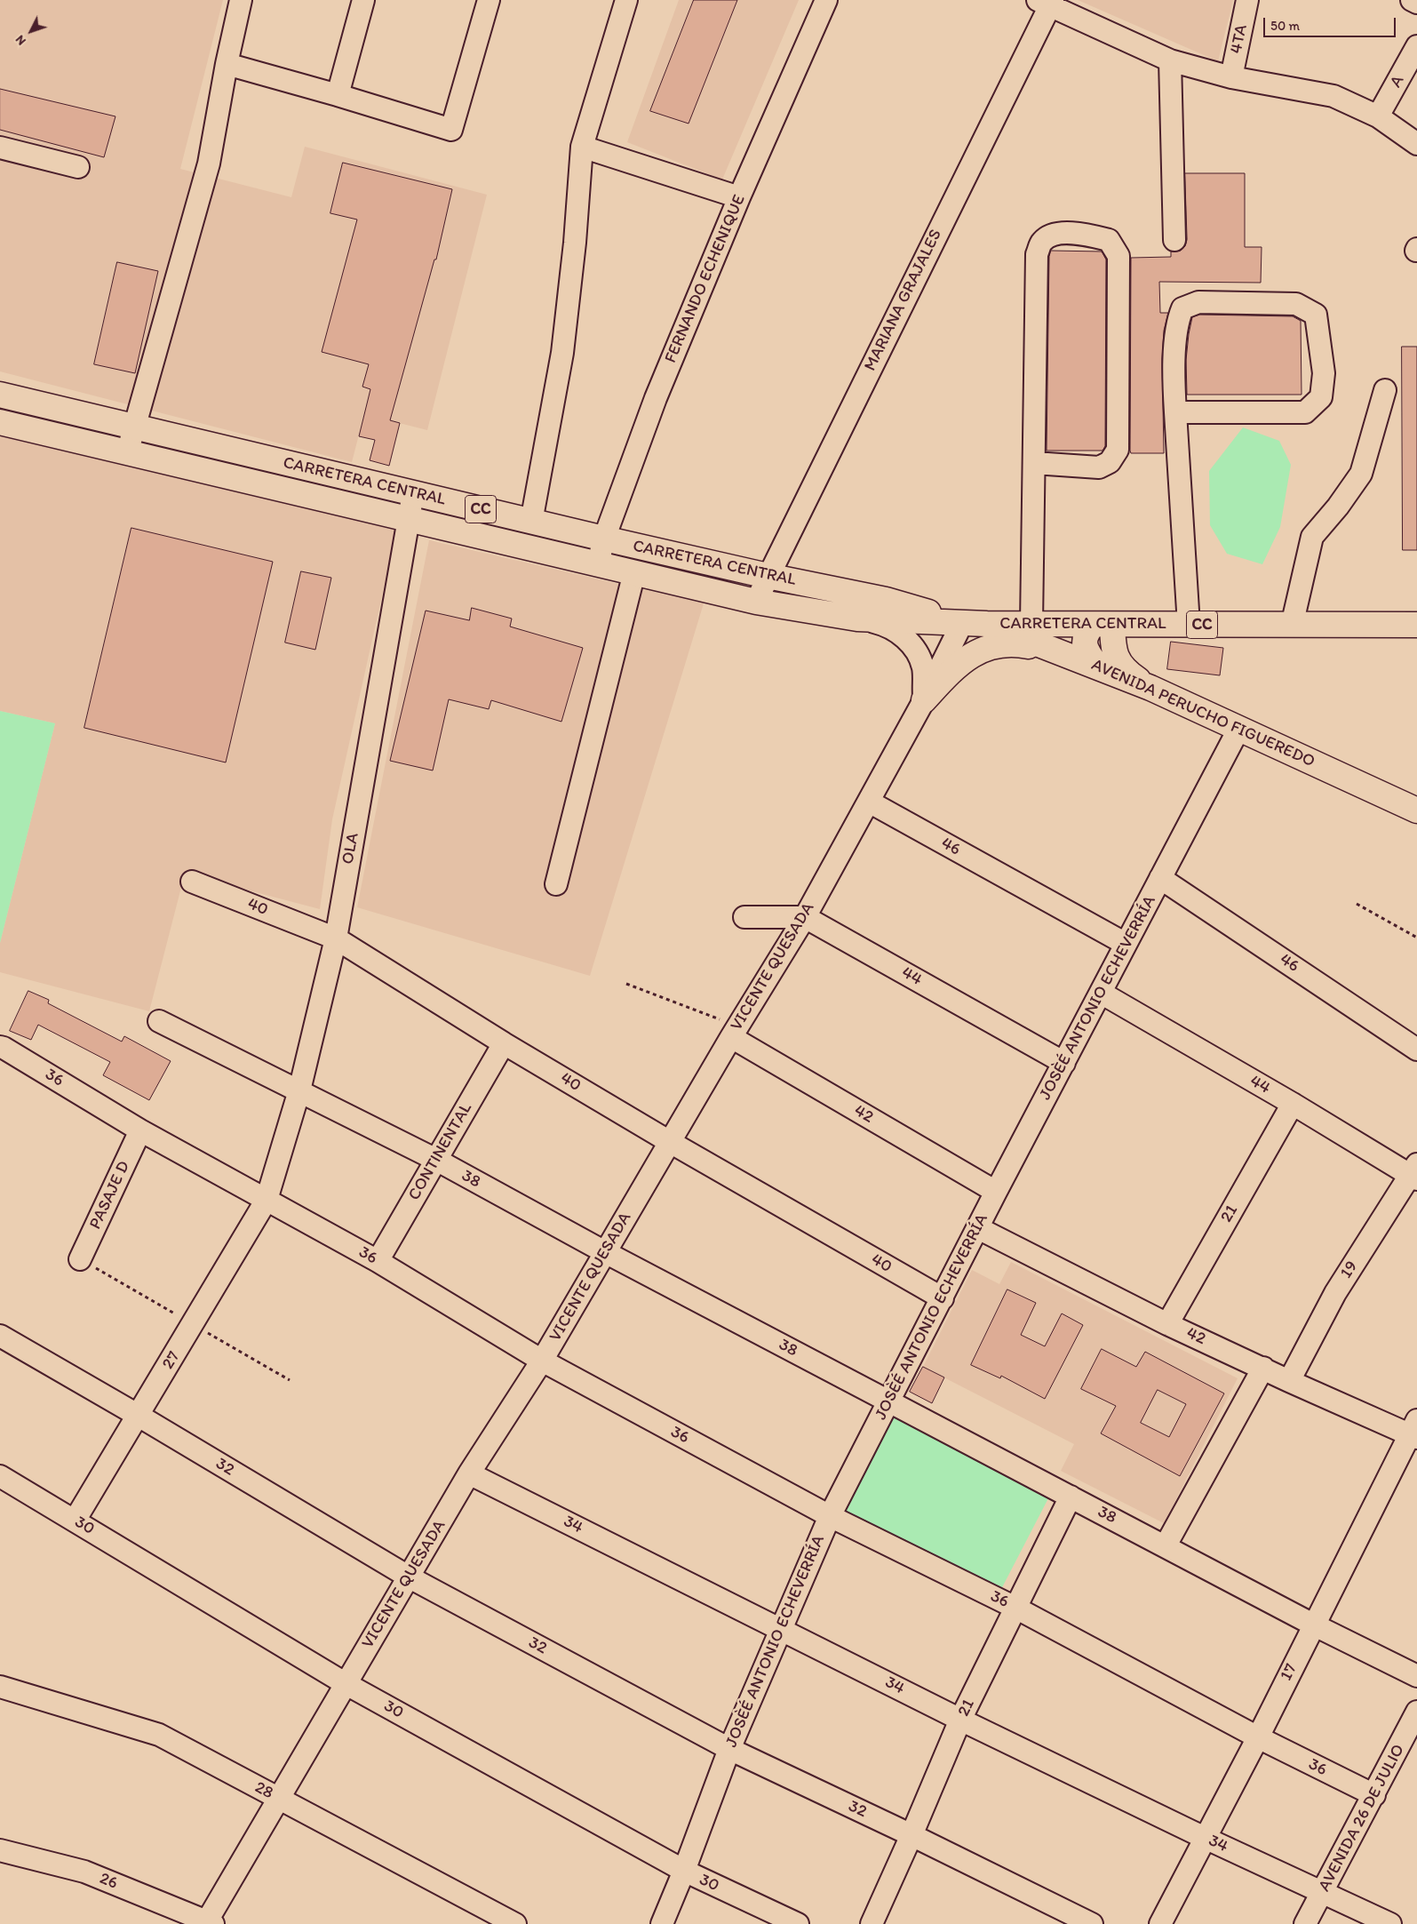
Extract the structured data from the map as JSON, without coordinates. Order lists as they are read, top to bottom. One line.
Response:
{"streets":{"main road":["CARRETERA CENTRAL","CC","AVENIDA PERUCHO FIGUEREDO"],"street":["4TA","A","FERNANDO ECHENIQUE","MARIANA GRAJALES","46","OLA","40","VICENTE QUESADA","44","JOSÈÉ ANTONIO ECHEVERRÍA","36","42","CONTINENTAL","38","PASAJE D","21","19","27","32","34","30","17","28","AVENIDA 26 DE JULIO","26"]},"crossings":[["FERNANDO ECHENIQUE","CARRETERA CENTRAL"],["MARIANA GRAJALES","CARRETERA CENTRAL"],["CARRETERA CENTRAL","AVENIDA PERUCHO FIGUEREDO"],["CARRETERA CENTRAL","OLA"],["CARRETERA CENTRAL","VICENTE QUESADA"],["AVENIDA PERUCHO FIGUEREDO","JOSÈÉ ANTONIO ECHEVERRÍA"],["46","VICENTE QUESADA"],["46","JOSÈÉ ANTONIO ECHEVERRÍA"],["OLA","40"],["OLA","36"],["OLA","38"],["OLA","27"],["40","VICENTE QUESADA"],["40","JOSÈÉ ANTONIO ECHEVERRÍA"],["40","CONTINENTAL"],["VICENTE QUESADA","44"],["VICENTE QUESADA","36"],["VICENTE QUESADA","42"],["VICENTE QUESADA","38"],["VICENTE QUESADA","32"],["VICENTE QUESADA","34"],["VICENTE QUESADA","30"],["VICENTE QUESADA","28"],["VICENTE QUESADA","26"],["44","JOSÈÉ ANTONIO ECHEVERRÍA"],["44","21"],["44","19"],["JOSÈÉ ANTONIO ECHEVERRÍA","36"],["JOSÈÉ ANTONIO ECHEVERRÍA","42"],["JOSÈÉ ANTONIO ECHEVERRÍA","38"],["JOSÈÉ ANTONIO ECHEVERRÍA","32"],["JOSÈÉ ANTONIO ECHEVERRÍA","34"],["JOSÈÉ ANTONIO ECHEVERRÍA","30"],["36","CONTINENTAL"],["36","PASAJE D"],["36","21"],["36","27"],["36","17"],["36","AVENIDA 26 DE JULIO"],["42","21"],["42","19"],["42","17"],["CONTINENTAL","38"],["38","21"],["38","17"],["21","32"],["21","34"],["27","32"],["27","30"],["34","17"],["34","AVENIDA 26 DE JULIO"]],"scale_bar":"50 m","north":"bottom left"}
